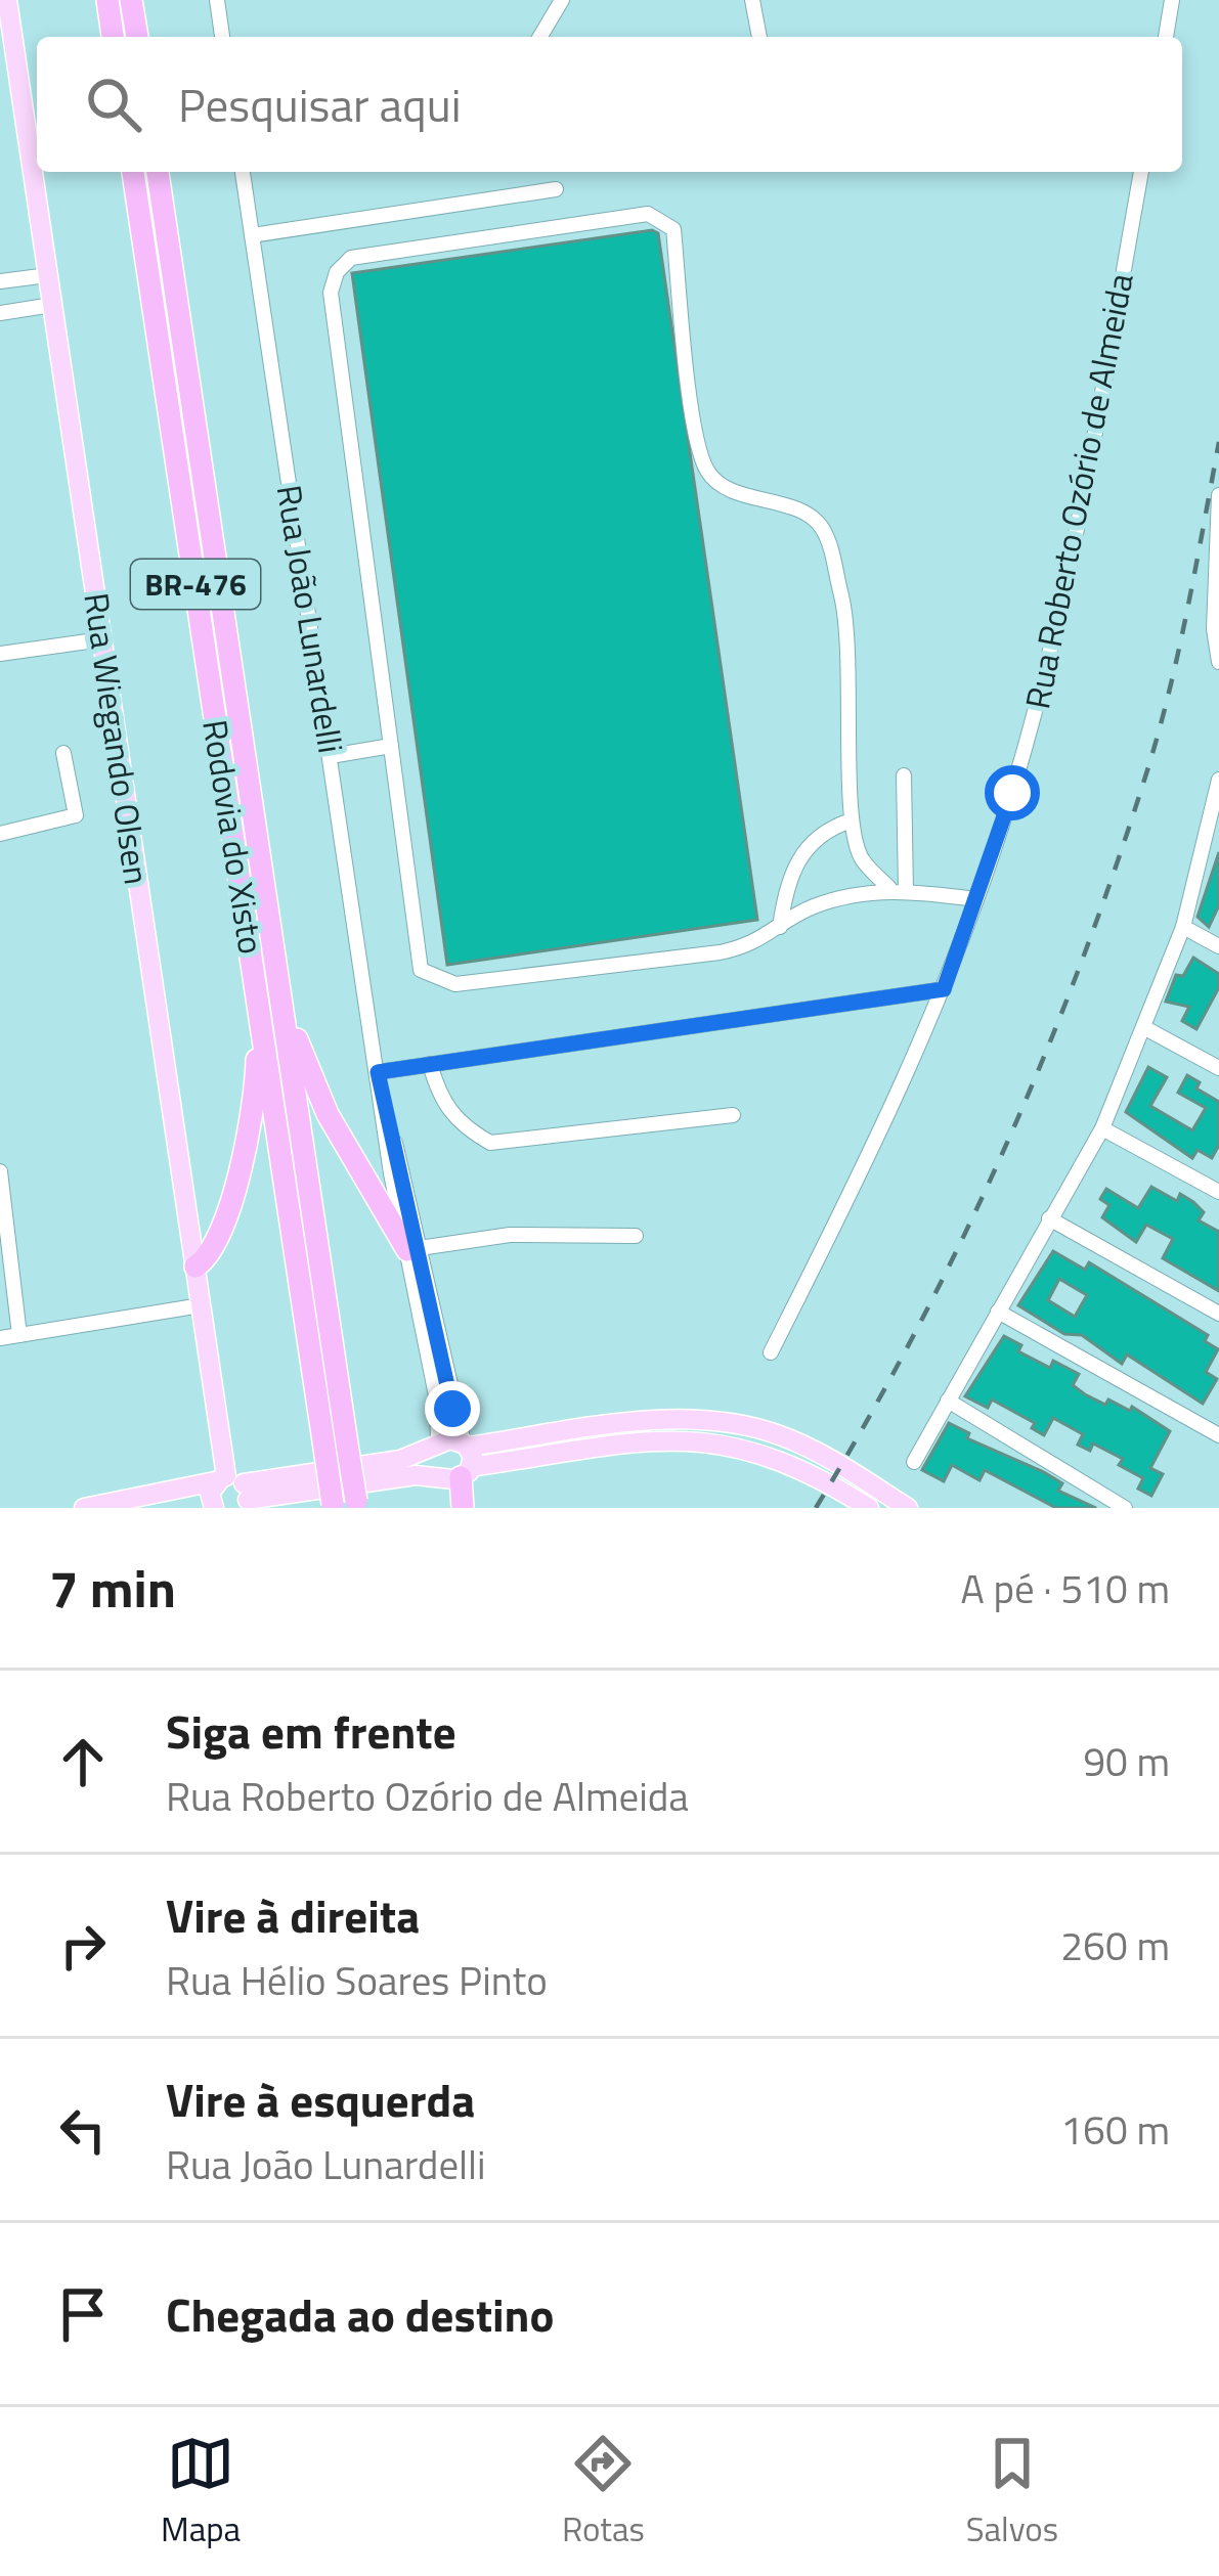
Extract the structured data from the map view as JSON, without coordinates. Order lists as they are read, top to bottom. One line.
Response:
{"streets":{"highway":["BR-476","Rodovia do Xisto"],"main road":["Rua Wiegando Olsen"],"street":["Rua Roberto Ozório de Almeida","Rua João Lunardelli"]},"page":{"search":"Pesquisar aqui","heading":["7 min","A pé · 510 m"],"list":[["Siga em frente","Rua Roberto Ozório de Almeida","90 m"],["Vire à direita","Rua Hélio Soares Pinto","260 m"],["Vire à esquerda","Rua João Lunardelli","160 m"],"Chegada ao destino"],"nav":["Mapa","Rotas","Salvos"]}}
